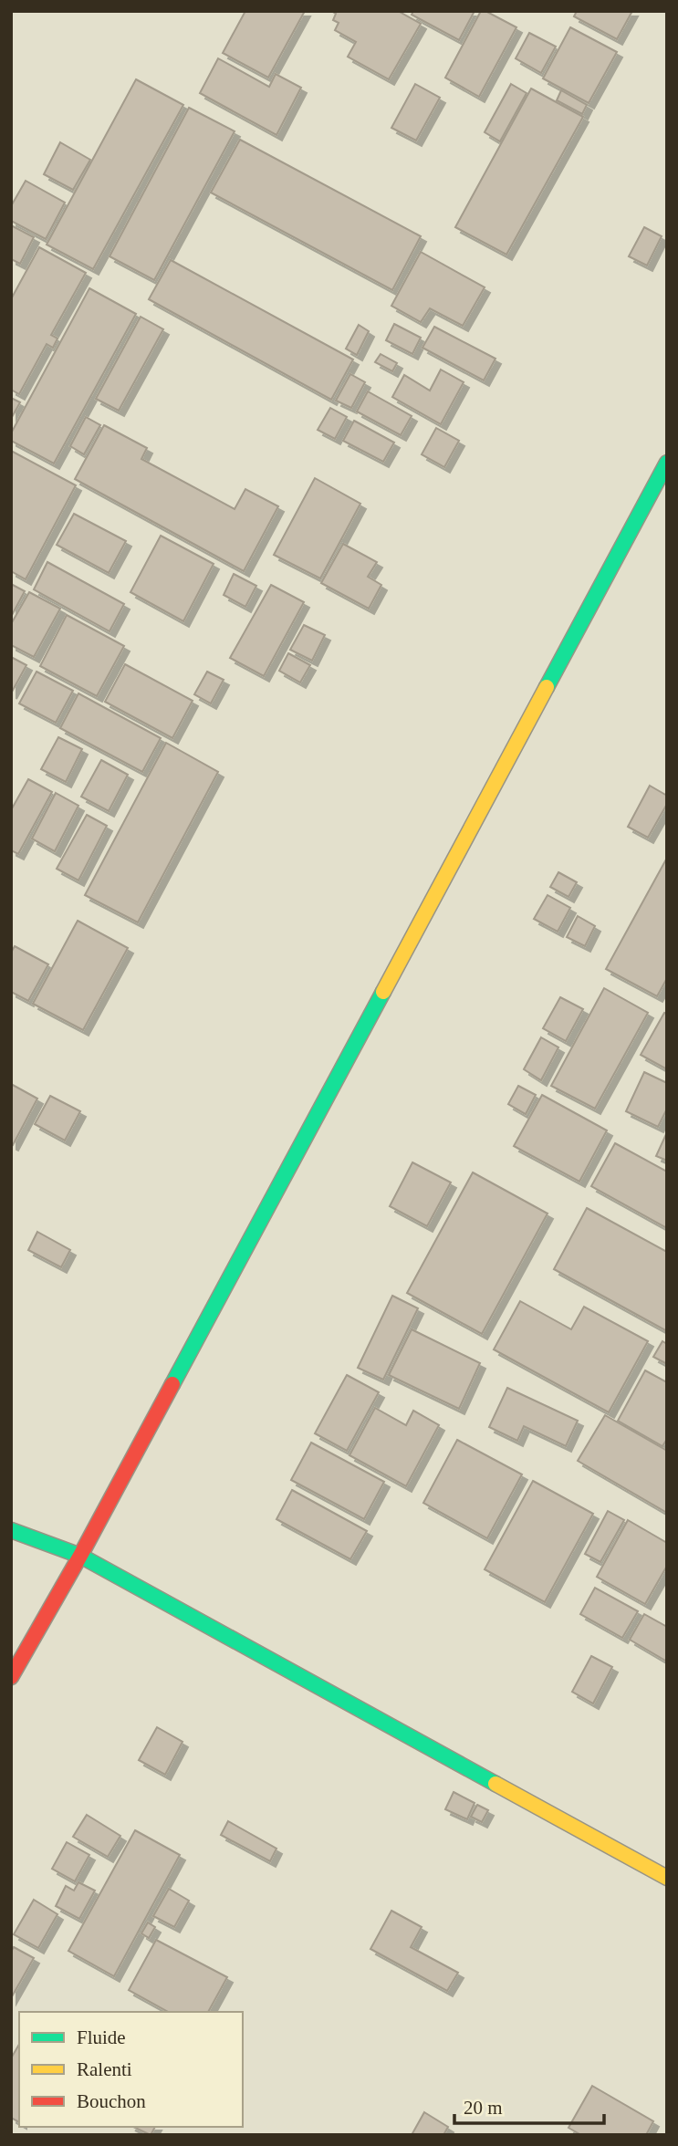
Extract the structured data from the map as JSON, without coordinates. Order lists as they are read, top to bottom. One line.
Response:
{"legend":["Fluide","Ralenti","Bouchon"],"scale_bar":"20 m"}
